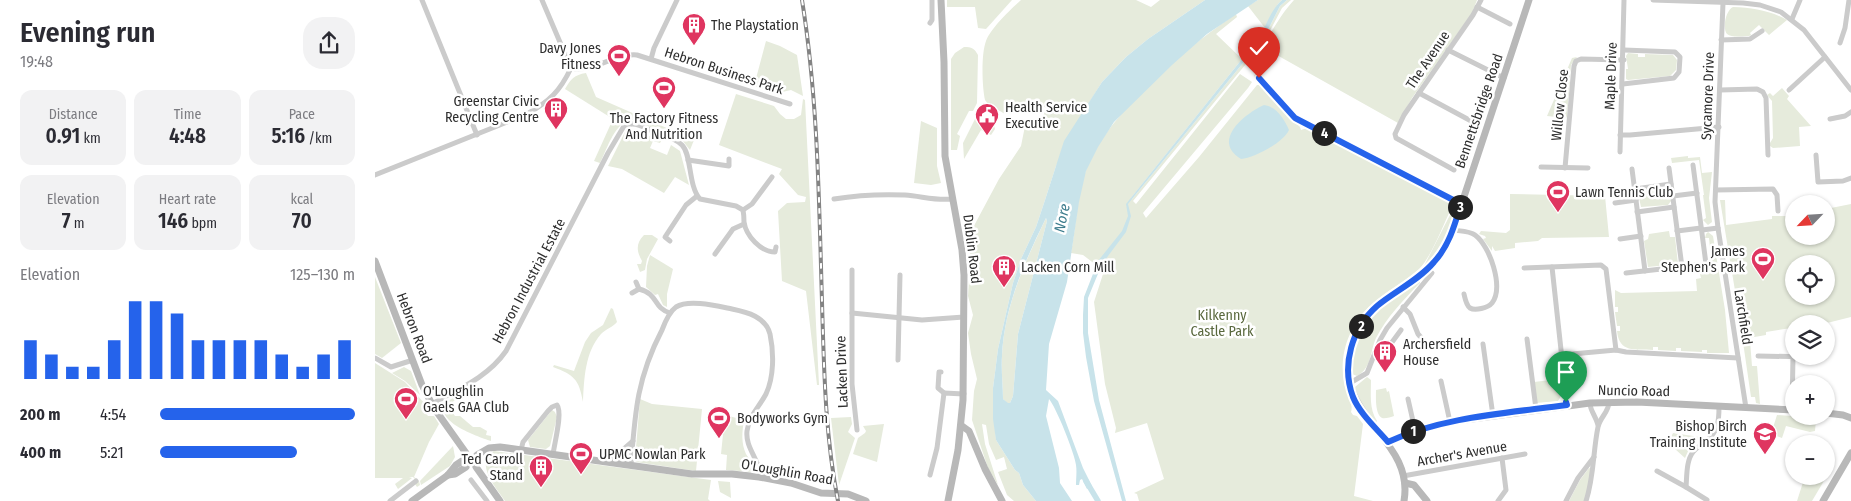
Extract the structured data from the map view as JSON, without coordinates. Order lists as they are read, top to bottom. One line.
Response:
{"streets":{"street":["The Avenue","Hebron Business Park","Maple Drive","Sycamore Drive","Willow Close","Bennettsbridge Road","Dublin Road","Hebron Industrial Estate","Larchfield","Hebron Road","Lacken Drive","Nuncio Road","Archer's Avenue","O'Loughlin Road"]},"crossings":[["Maple Drive","Willow Close"],["Sycamore Drive","Larchfield"],["Bennettsbridge Road","Nuncio Road"],["Bennettsbridge Road","Archer's Avenue"],["Hebron Industrial Estate","Hebron Road"],["Larchfield","Nuncio Road"],["Hebron Road","O'Loughlin Road"]],"water":["Nore"],"parks":["Kilkenny Castle Park"],"places":{"building":["The Playstation","Greenstar Civic Recycling Centre","Lacken Corn Mill","Archersfield House","Ted Carroll Stand"],"sports":["Davy Jones Fitness","The Factory Fitness And Nutrition","Lawn Tennis Club","James Stephen's Park","O'Loughlin Gaels GAA Club","Bodyworks Gym","UPMC Nowlan Park"],"public building":["Health Service Executive"],"school or university":["Bishop Birch Training Institute"]},"north":"bottom left","page":{"heading":["Evening run","19:48"],"stats":[["Distance","0.91 km"],["Time","4:48"],["Pace","5:16 /km"],["Elevation","7 m"],["Heart rate","146 bpm"],["kcal","70"]],"pins":["4","3","2","1"],"map_buttons":["+","−"],"chart":["Elevation","125–130 m"],"list":[{"name":"200 m","note":"4:54"},{"name":"400 m","note":"5:21"}]}}
